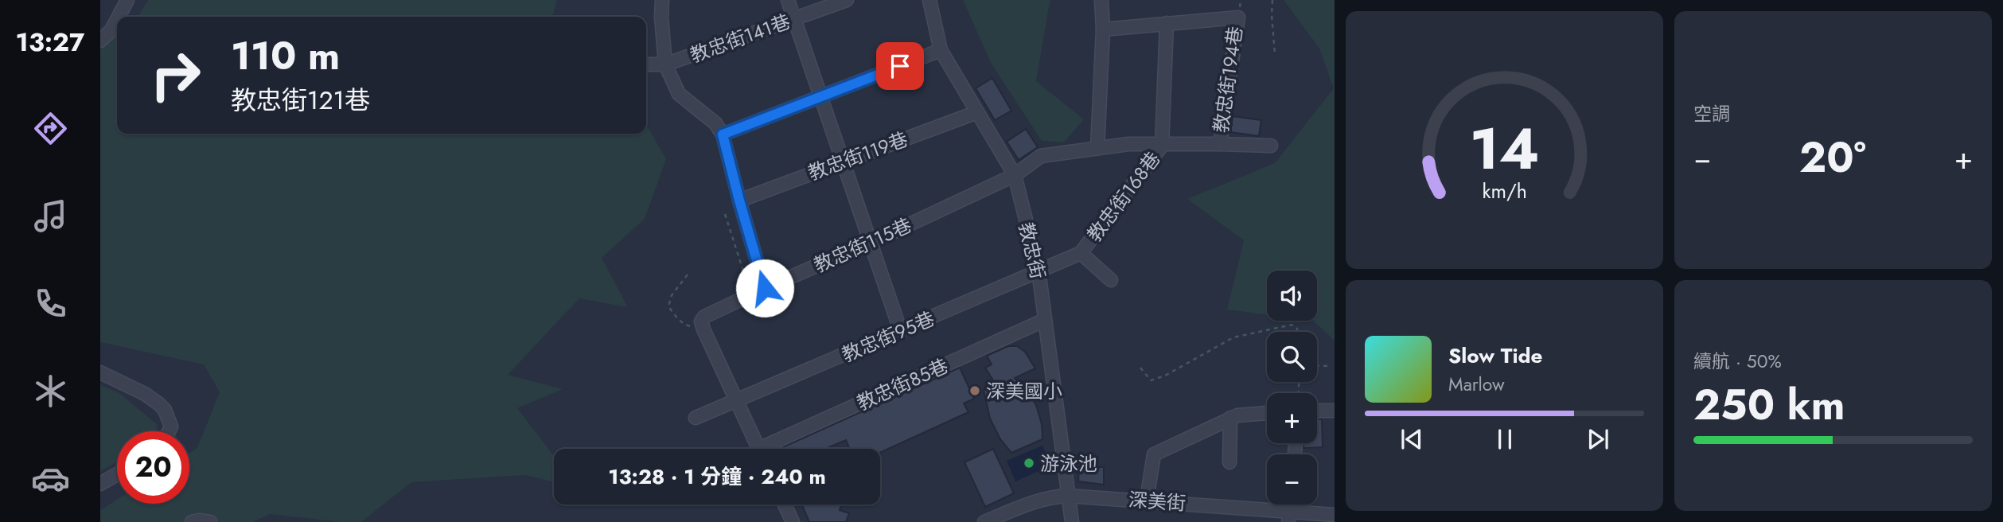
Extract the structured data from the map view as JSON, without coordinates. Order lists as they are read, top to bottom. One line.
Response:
{"streets":{"street":["教忠街141巷","教忠街194巷","教忠街119巷","教忠街168巷","教忠街115巷","教忠街","教忠街95巷","教忠街85巷","深美街"]},"crossings":[["教忠街194巷","教忠街168巷"],["教忠街194巷","教忠街115巷"],["教忠街194巷","教忠街"],["教忠街119巷","教忠街"],["教忠街168巷","教忠街"],["教忠街168巷","教忠街95巷"],["教忠街115巷","教忠街"],["教忠街","教忠街95巷"],["教忠街","教忠街85巷"],["教忠街","深美街"]],"places":["深美國小","游泳池"],"page":{"tabs":"13:27","tile":["空調",["續航 · 50%","250 km"]],"turn":["110 m","教忠街121巷"],"heat":["−","20°","+"],"map_buttons":["+","−"],"song":["Slow Tide","Marlow"],"limit":"20","trip":"13:28 · 1 分鐘 · 240 m","gauge":["14","km/h"]}}
